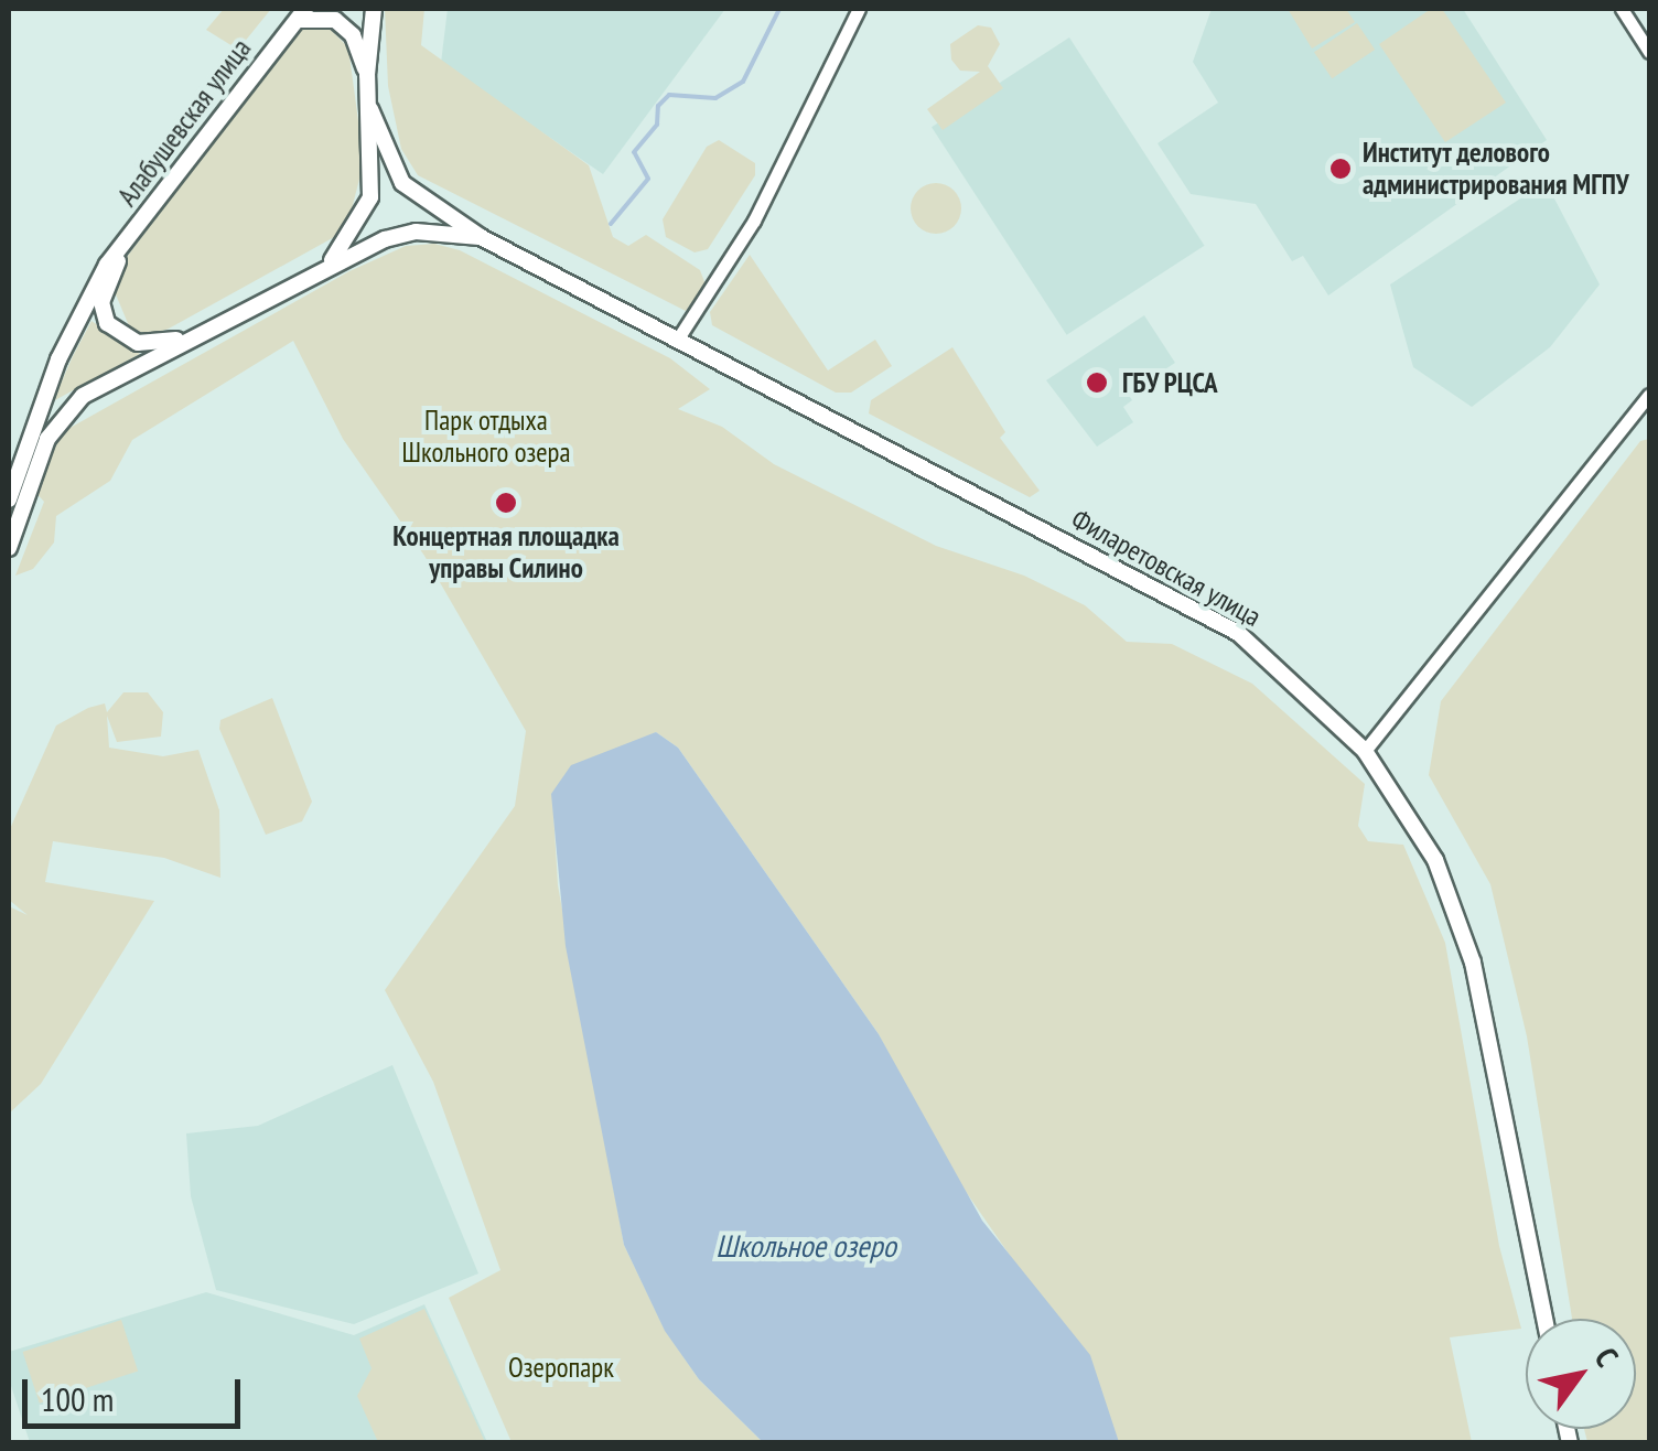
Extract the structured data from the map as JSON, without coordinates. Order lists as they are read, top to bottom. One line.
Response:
{"streets":{"street":["Алабушевская улица","Филаретовская улица"]},"crossings":[["Алабушевская улица","Филаретовская улица"]],"water":["Школьное озеро"],"parks":["Парк отдыха Школьного озера","Озеропарк"],"places":["Институт делового администрирования МГПУ","ГБУ РЦСА","Концертная площадка управы Силино"],"scale_bar":"100 m","north":"top right"}
